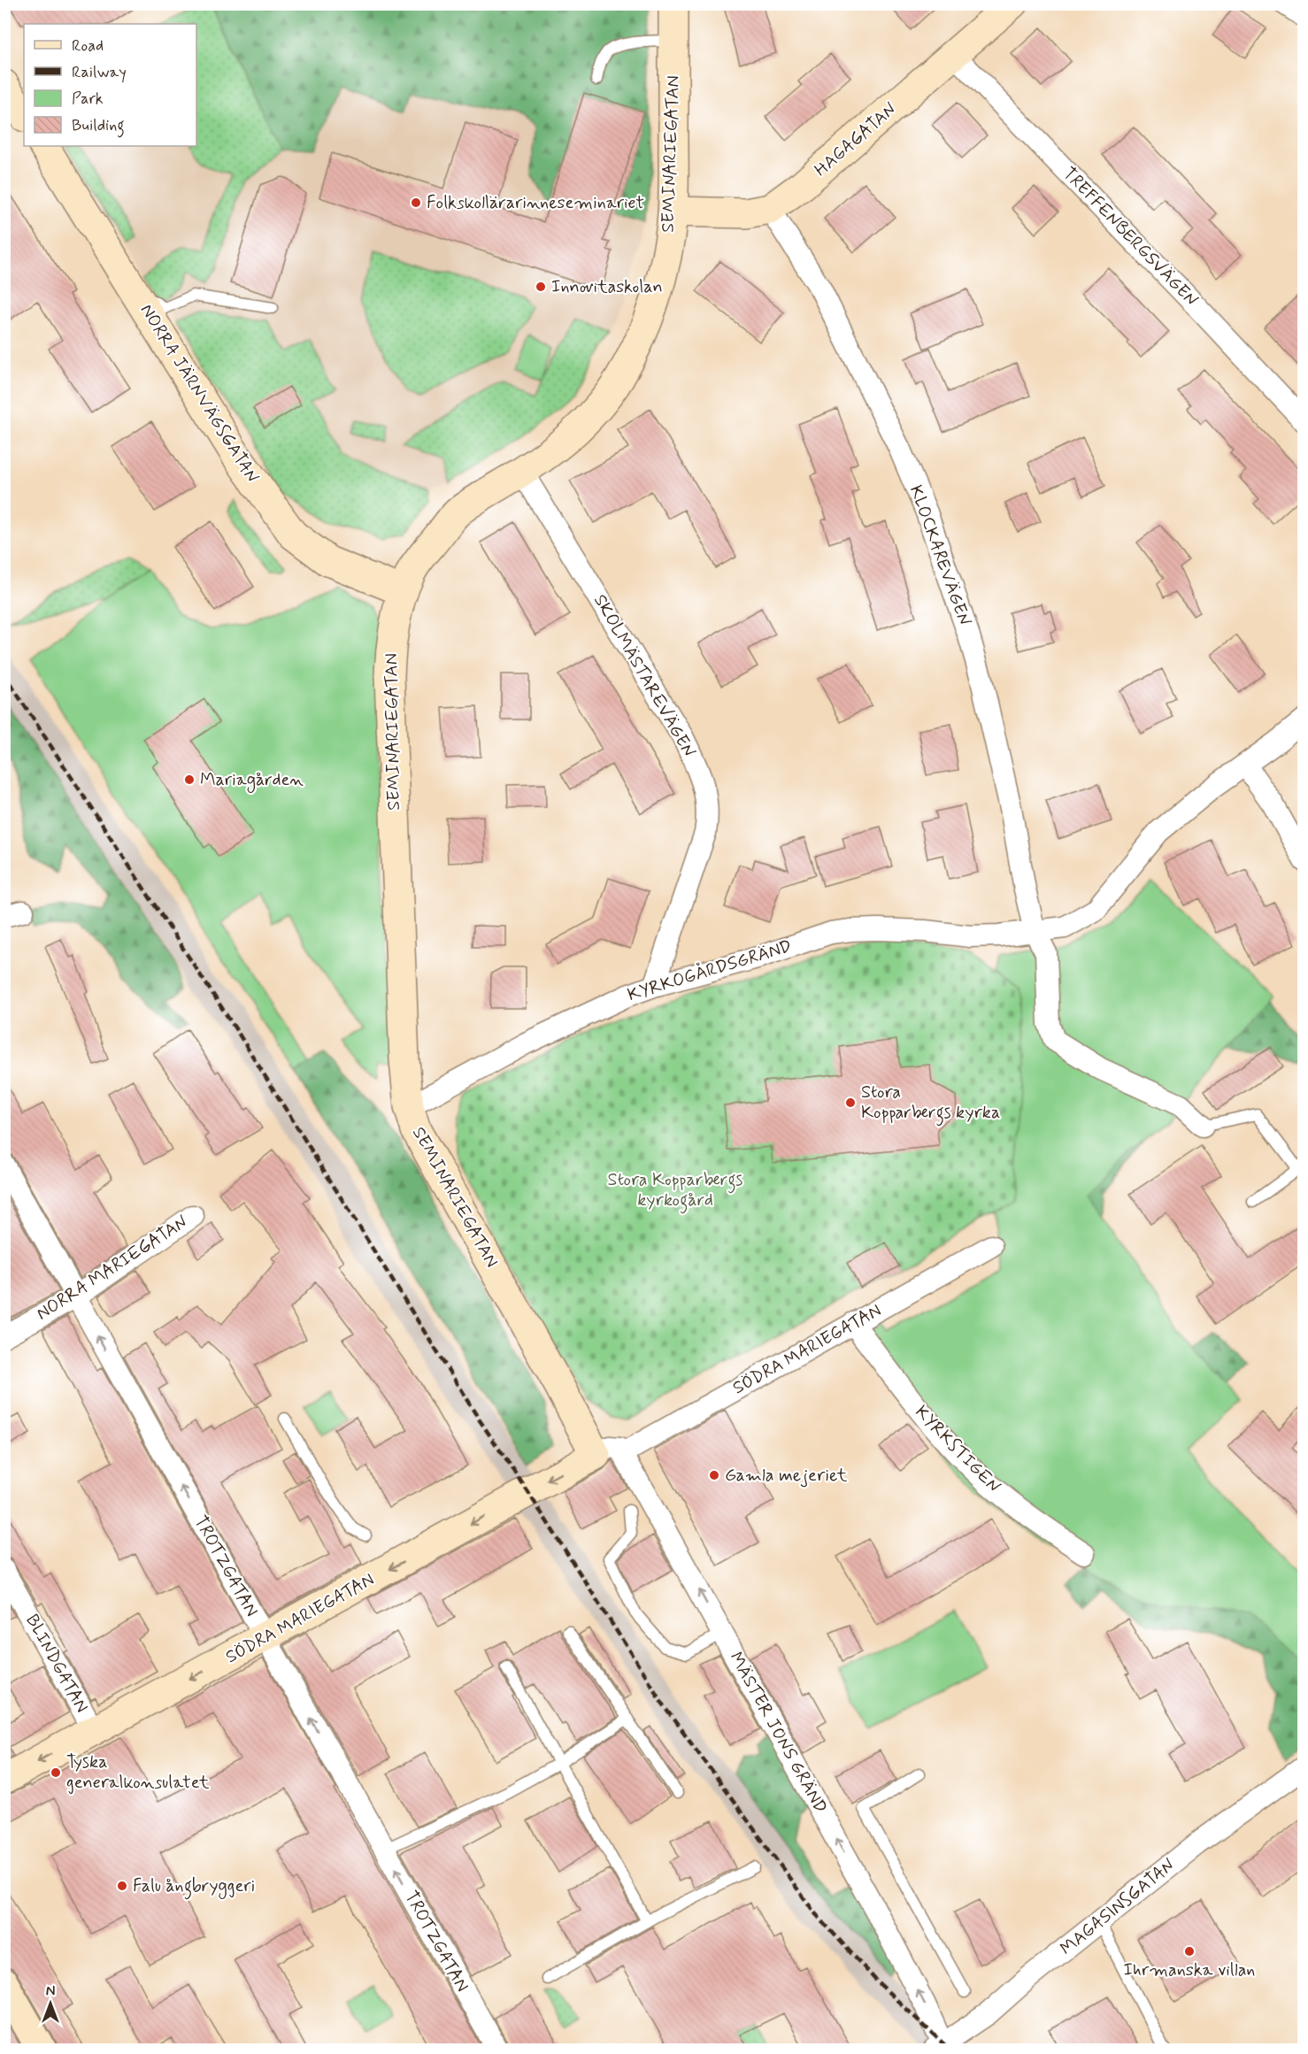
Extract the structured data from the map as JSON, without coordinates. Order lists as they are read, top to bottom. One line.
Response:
{"streets":{"street":["HAGAGATAN","SEMINARIEGATAN","TREFFENBERGSVÄGEN","NORRA JÄRNVÄGSGATAN","KLOCKAREVÄGEN","SKOLMÄSTAREVÄGEN","KYRKOGÅRDSGRÄND","NORRA MARIEGATAN","SÖDRA MARIEGATAN","KYRKSTIGEN","TROTZGATAN","BLINDGATAN","MÄSTER JONS GRÄND","MAGASINSGATAN"]},"crossings":[["HAGAGATAN","SEMINARIEGATAN"],["HAGAGATAN","TREFFENBERGSVÄGEN"],["HAGAGATAN","KLOCKAREVÄGEN"],["SEMINARIEGATAN","NORRA JÄRNVÄGSGATAN"],["SEMINARIEGATAN","SKOLMÄSTAREVÄGEN"],["SEMINARIEGATAN","KYRKOGÅRDSGRÄND"],["SEMINARIEGATAN","SÖDRA MARIEGATAN"],["SEMINARIEGATAN","MÄSTER JONS GRÄND"],["KLOCKAREVÄGEN","KYRKOGÅRDSGRÄND"],["SKOLMÄSTAREVÄGEN","KYRKOGÅRDSGRÄND"],["NORRA MARIEGATAN","TROTZGATAN"],["SÖDRA MARIEGATAN","KYRKSTIGEN"],["SÖDRA MARIEGATAN","TROTZGATAN"],["SÖDRA MARIEGATAN","BLINDGATAN"],["SÖDRA MARIEGATAN","MÄSTER JONS GRÄND"],["MÄSTER JONS GRÄND","MAGASINSGATAN"]],"one_way":["SÖDRA MARIEGATAN","TROTZGATAN","MÄSTER JONS GRÄND"],"parks":["Stora Kopparbergs kyrkogård"],"places":["Folkskollärarinneseminariet","Innovitaskolan","Mariagården","Stora Kopparbergs kyrka","Gamla mejeriet","Tyska generalkonsulatet","Falu ångbryggeri","Ihrmanska villan"],"legend":["Road","Railway","Park","Building"],"north":"top"}
